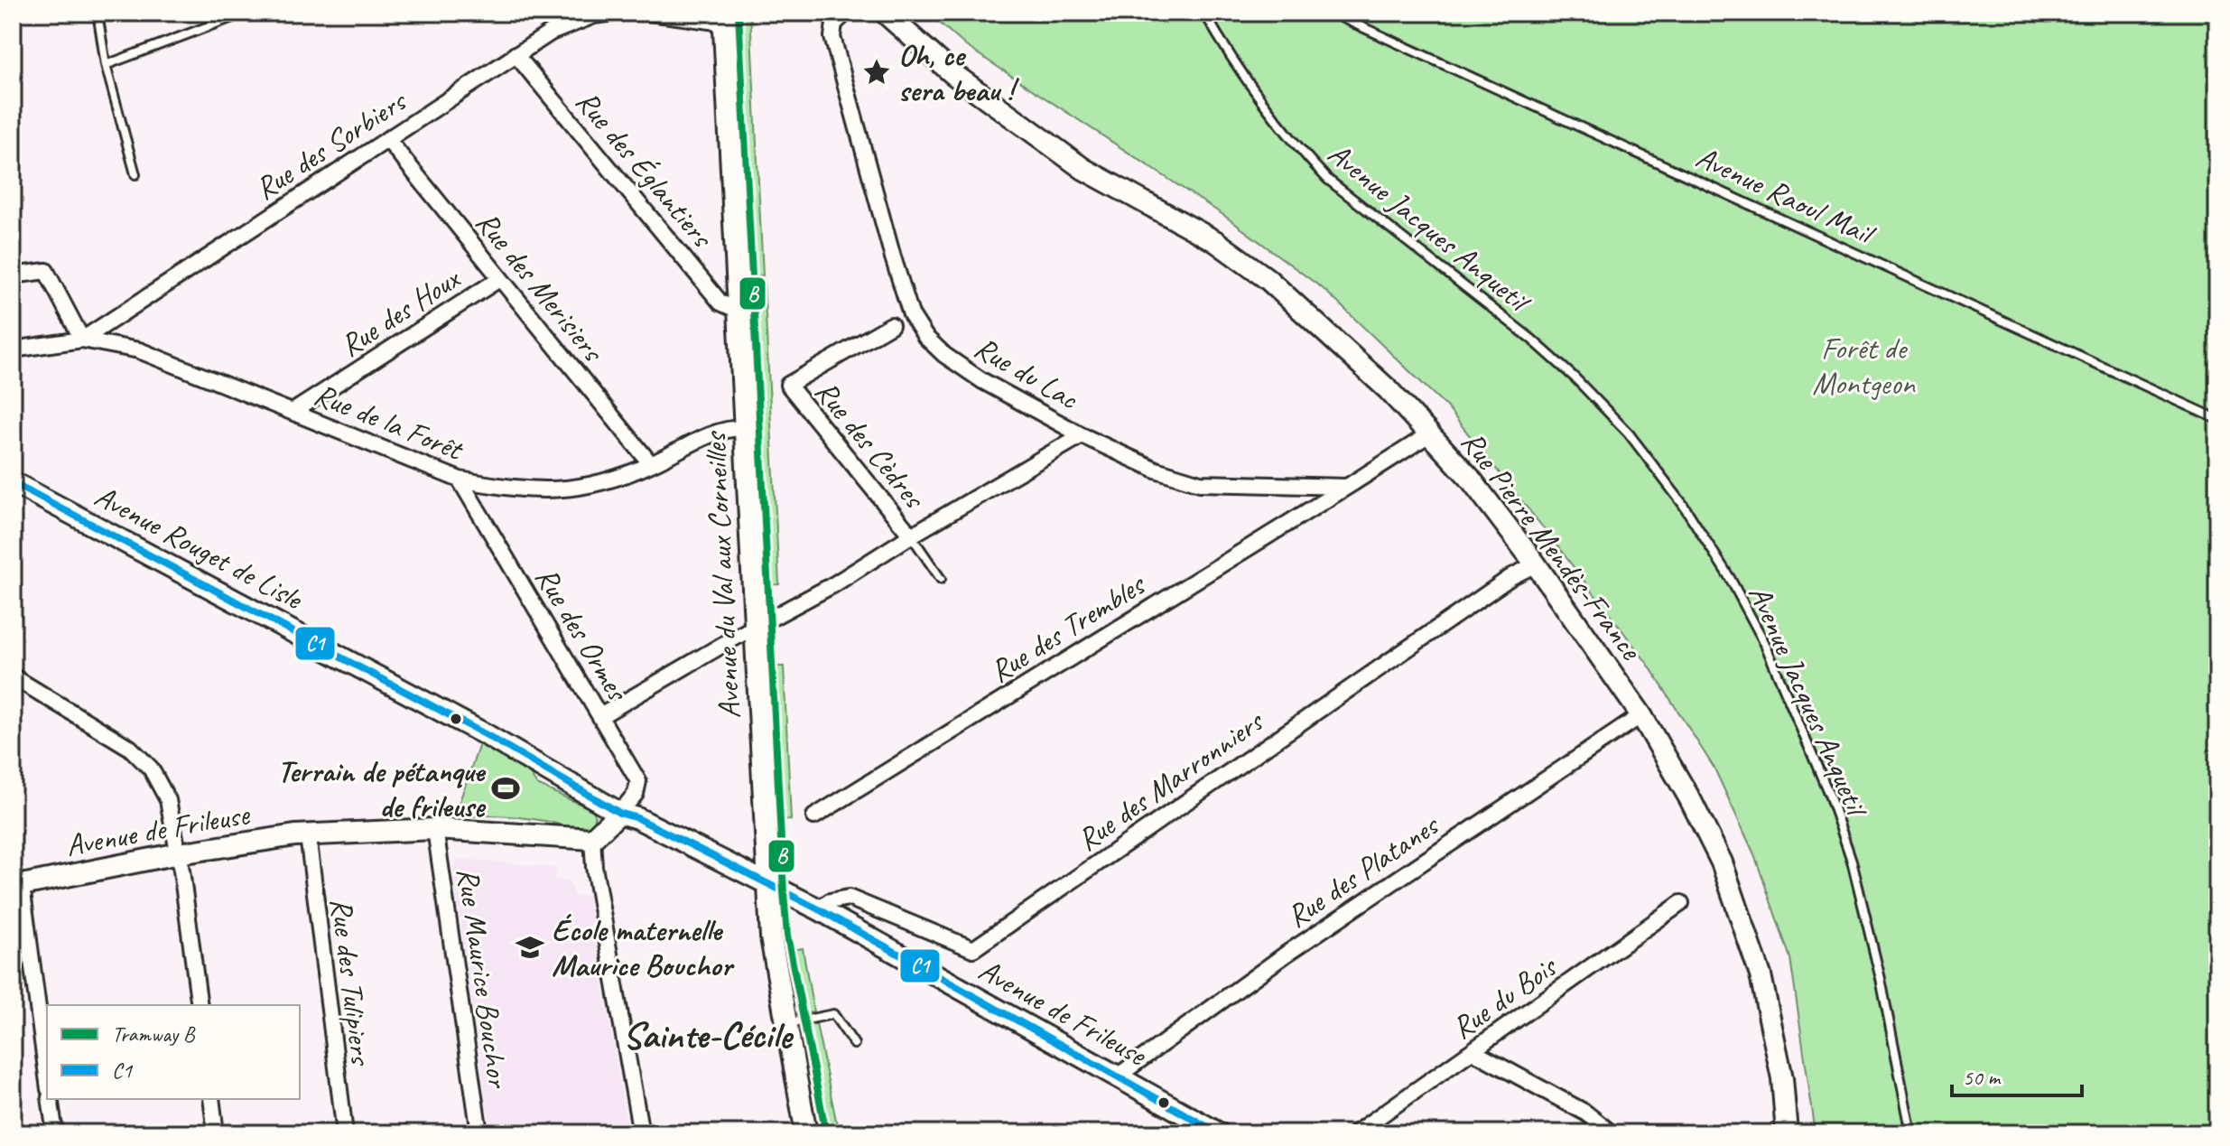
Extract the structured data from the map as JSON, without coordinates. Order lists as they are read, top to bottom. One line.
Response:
{"streets":{"street":["Rue des Sorbiers","Rue des Églantiers","Rue des Merisiers","Rue des Houx","Rue du Lac","Rue de la Forêt","Rue des Cèdres","Rue Pierre Mendès-France","Avenue Rouget de Lisle","Avenue du Val aux Corneilles","Rue des Trembles","Rue des Ormes","Rue des Marronniers","Avenue de Frileuse","Rue des Platanes","Rue Maurice Bouchor","Rue des Tulipiers","Rue du Bois"],"lane":["Avenue Raoul Mail","Avenue Jacques Anquetil"]},"crossings":[["Rue des Sorbiers","Rue des Églantiers"],["Rue des Sorbiers","Rue des Merisiers"],["Rue des Sorbiers","Rue de la Forêt"],["Rue des Églantiers","Avenue du Val aux Corneilles"],["Rue des Merisiers","Rue des Houx"],["Rue des Merisiers","Rue de la Forêt"],["Rue des Houx","Rue de la Forêt"],["Rue du Lac","Rue des Trembles"],["Rue de la Forêt","Avenue du Val aux Corneilles"],["Rue de la Forêt","Rue des Ormes"],["Rue Pierre Mendès-France","Rue des Marronniers"],["Rue Pierre Mendès-France","Rue des Platanes"],["Avenue Rouget de Lisle","Rue des Ormes"],["Avenue Rouget de Lisle","Avenue de Frileuse"],["Avenue du Val aux Corneilles","Avenue de Frileuse"],["Rue des Ormes","Avenue de Frileuse"],["Rue des Marronniers","Avenue de Frileuse"],["Avenue de Frileuse","Rue des Platanes"],["Avenue de Frileuse","Rue Maurice Bouchor"],["Avenue de Frileuse","Rue des Tulipiers"]],"districts":["Sainte-Cécile"],"parks":["Forêt de Montgeon"],"places":{"place":["Oh, ce sera beau !"],"sports":["Terrain de pétanque de frileuse"],"school or university":["École maternelle Maurice Bouchor"]},"lines":["tram line B","transit line C1"],"legend":["Tramway B","C1"],"scale_bar":"50 m"}
